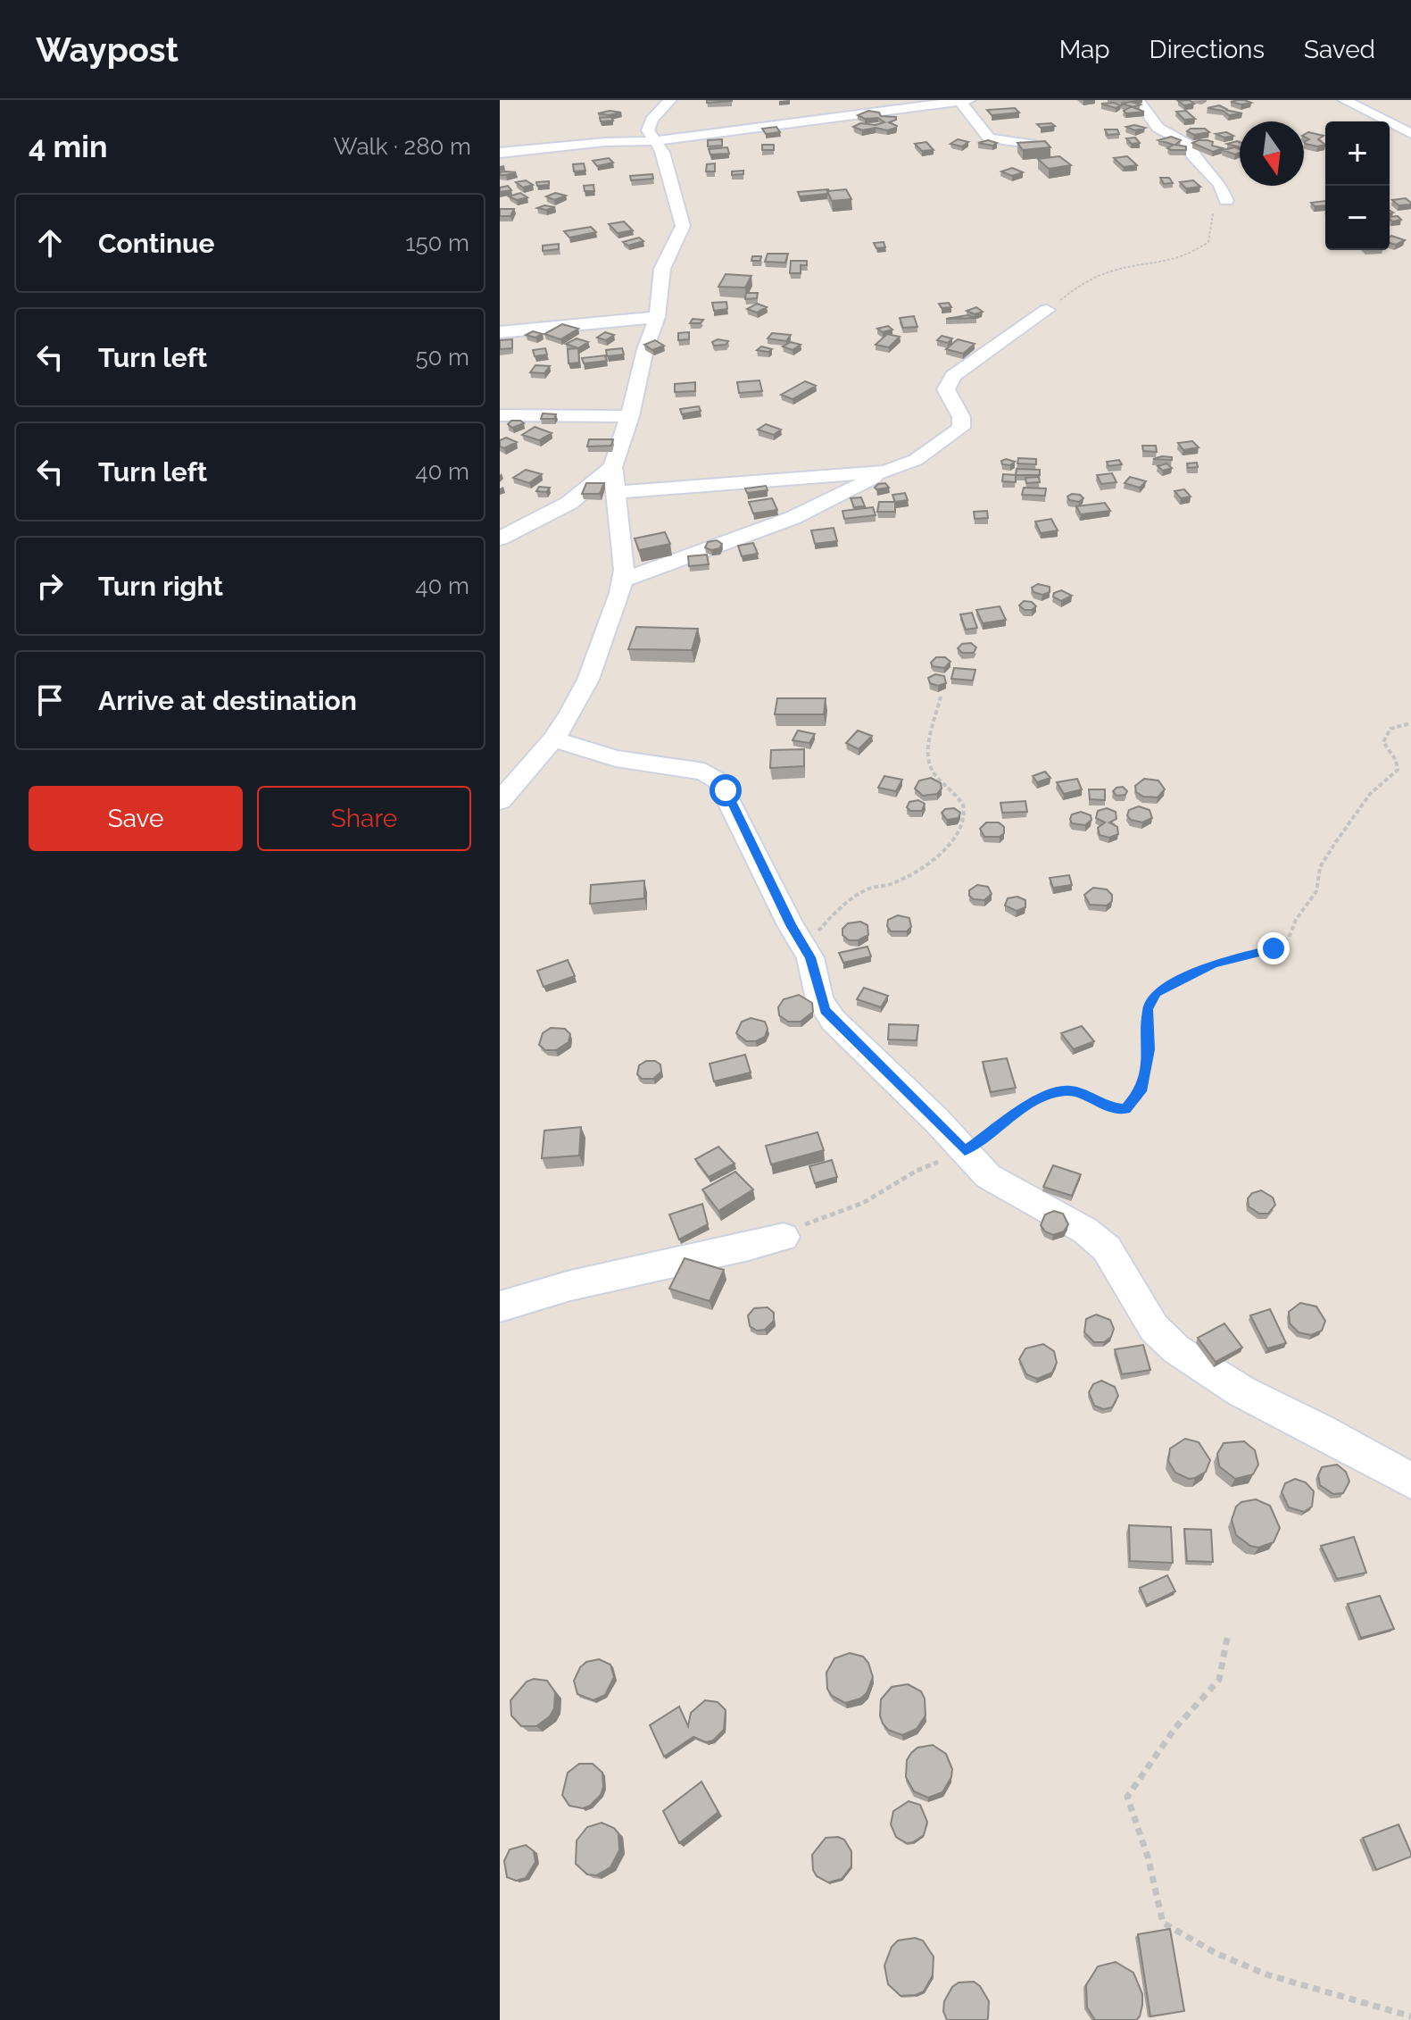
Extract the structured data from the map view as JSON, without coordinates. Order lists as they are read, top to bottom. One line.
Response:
{"north":"bottom","page":{"header":"Waypost","nav":["Map","Directions","Saved"],"heading":["4 min","Walk · 280 m"],"map_buttons":["+","−"],"list":[["Continue","150 m"],["Turn left","50 m"],["Turn left","40 m"],["Turn right","40 m"],"Arrive at destination"],"buttons":["Save","Share"]}}
